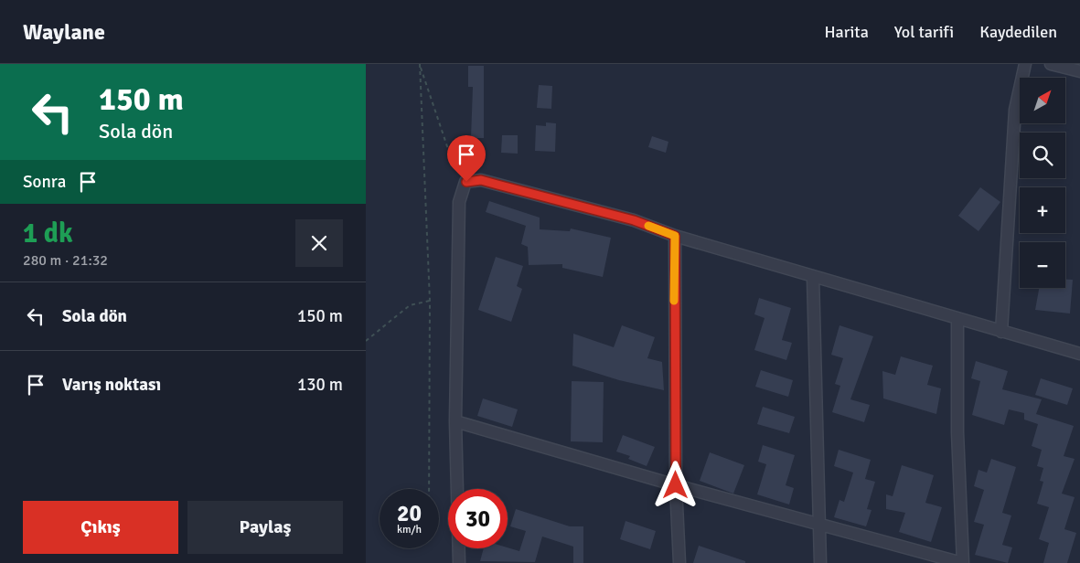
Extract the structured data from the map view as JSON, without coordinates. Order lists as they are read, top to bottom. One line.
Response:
{"north":"top right","page":{"header":"Waylane","nav":["Harita","Yol tarifi","Kaydedilen"],"turn":["150 m","Sola dön"],"map_buttons":["+","−"],"then":"Sonra","heading":["1 dk","280 m · 21:32"],"list":[{"name":"Sola dön","value":"150 m"},{"name":"Varış noktası","value":"130 m"}],"speed":"20 km/h","limit":"30","buttons":["Çıkış","Paylaş"]}}
